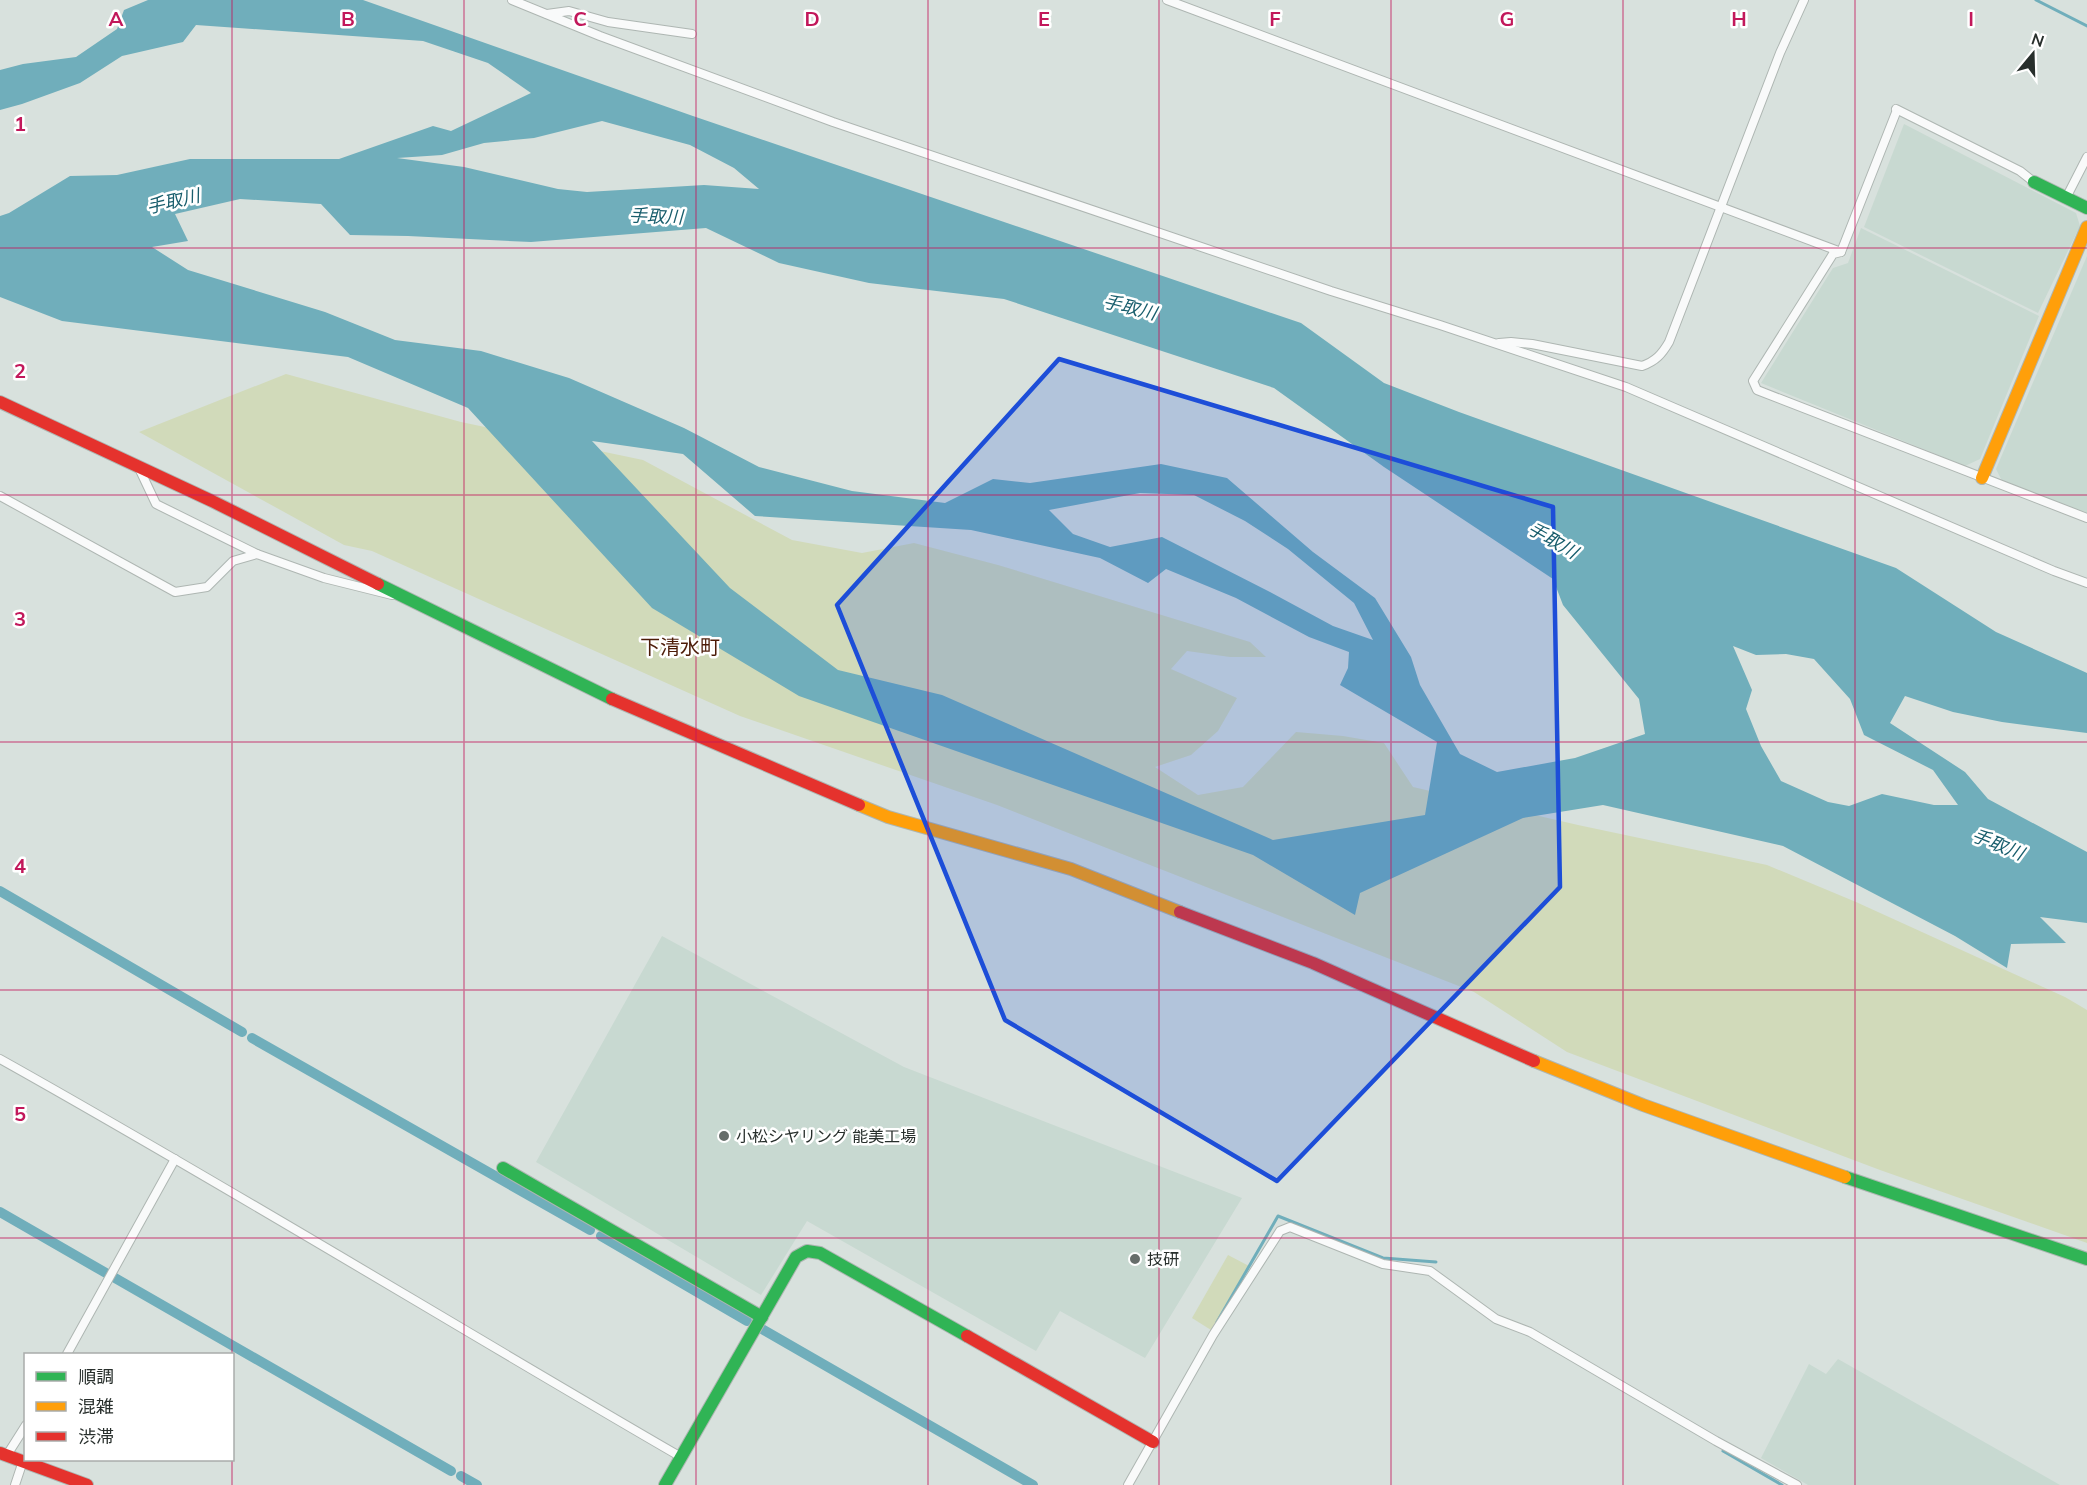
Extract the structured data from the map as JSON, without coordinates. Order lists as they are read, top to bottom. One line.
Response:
{"districts":["下清水町"],"water":["手取川"],"places":["小松シヤリング 能美工場","技研"],"legend":["順調","混雑","渋滞"],"north":"top","grid":{"columns":["A","B","C","D","E","F","G","H","I"],"rows":["1","2","3","4","5"]}}
